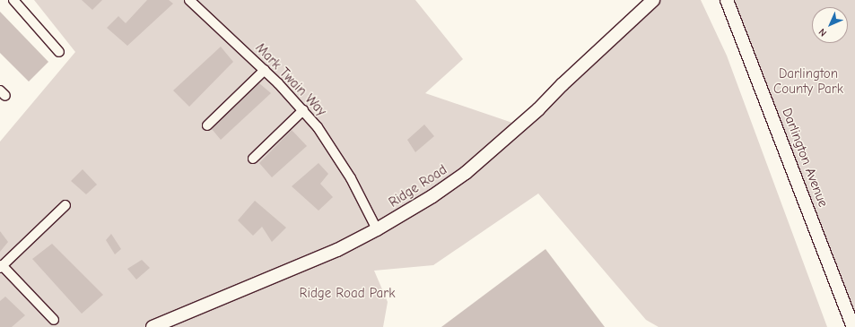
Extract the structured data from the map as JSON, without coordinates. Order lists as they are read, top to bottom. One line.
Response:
{"streets":{"street":["Mark Twain Way","Darlington Avenue","Ridge Road"]},"crossings":[["Mark Twain Way","Ridge Road"]],"parks":["Darlington County Park","Ridge Road Park"],"north":"bottom left"}
